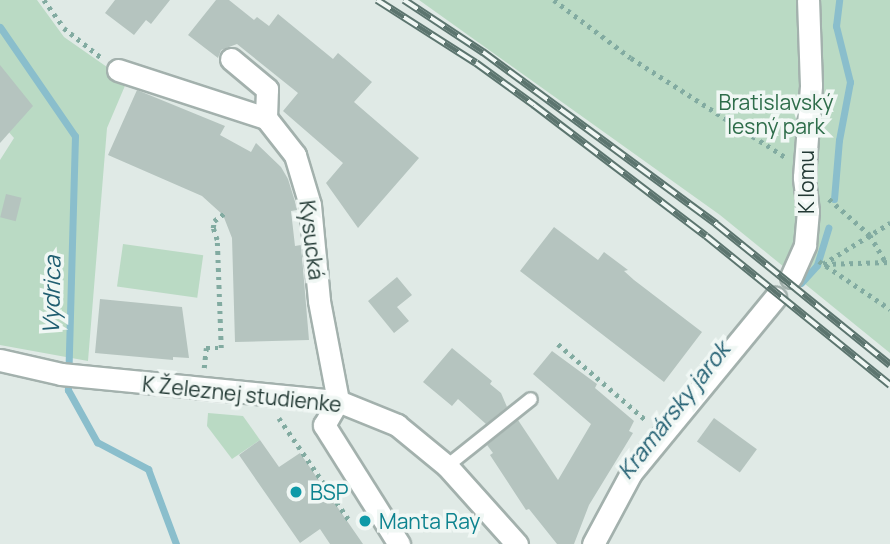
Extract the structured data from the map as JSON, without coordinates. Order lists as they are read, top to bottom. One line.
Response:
{"streets":{"street":["K lomu","Kysucká","K Železnej studienke"]},"crossings":[["Kysucká","K Železnej studienke"]],"water":["Vydrica","Kramársky jarok"],"parks":["Bratislavský lesný park"],"places":["BSP","Manta Ray"]}
